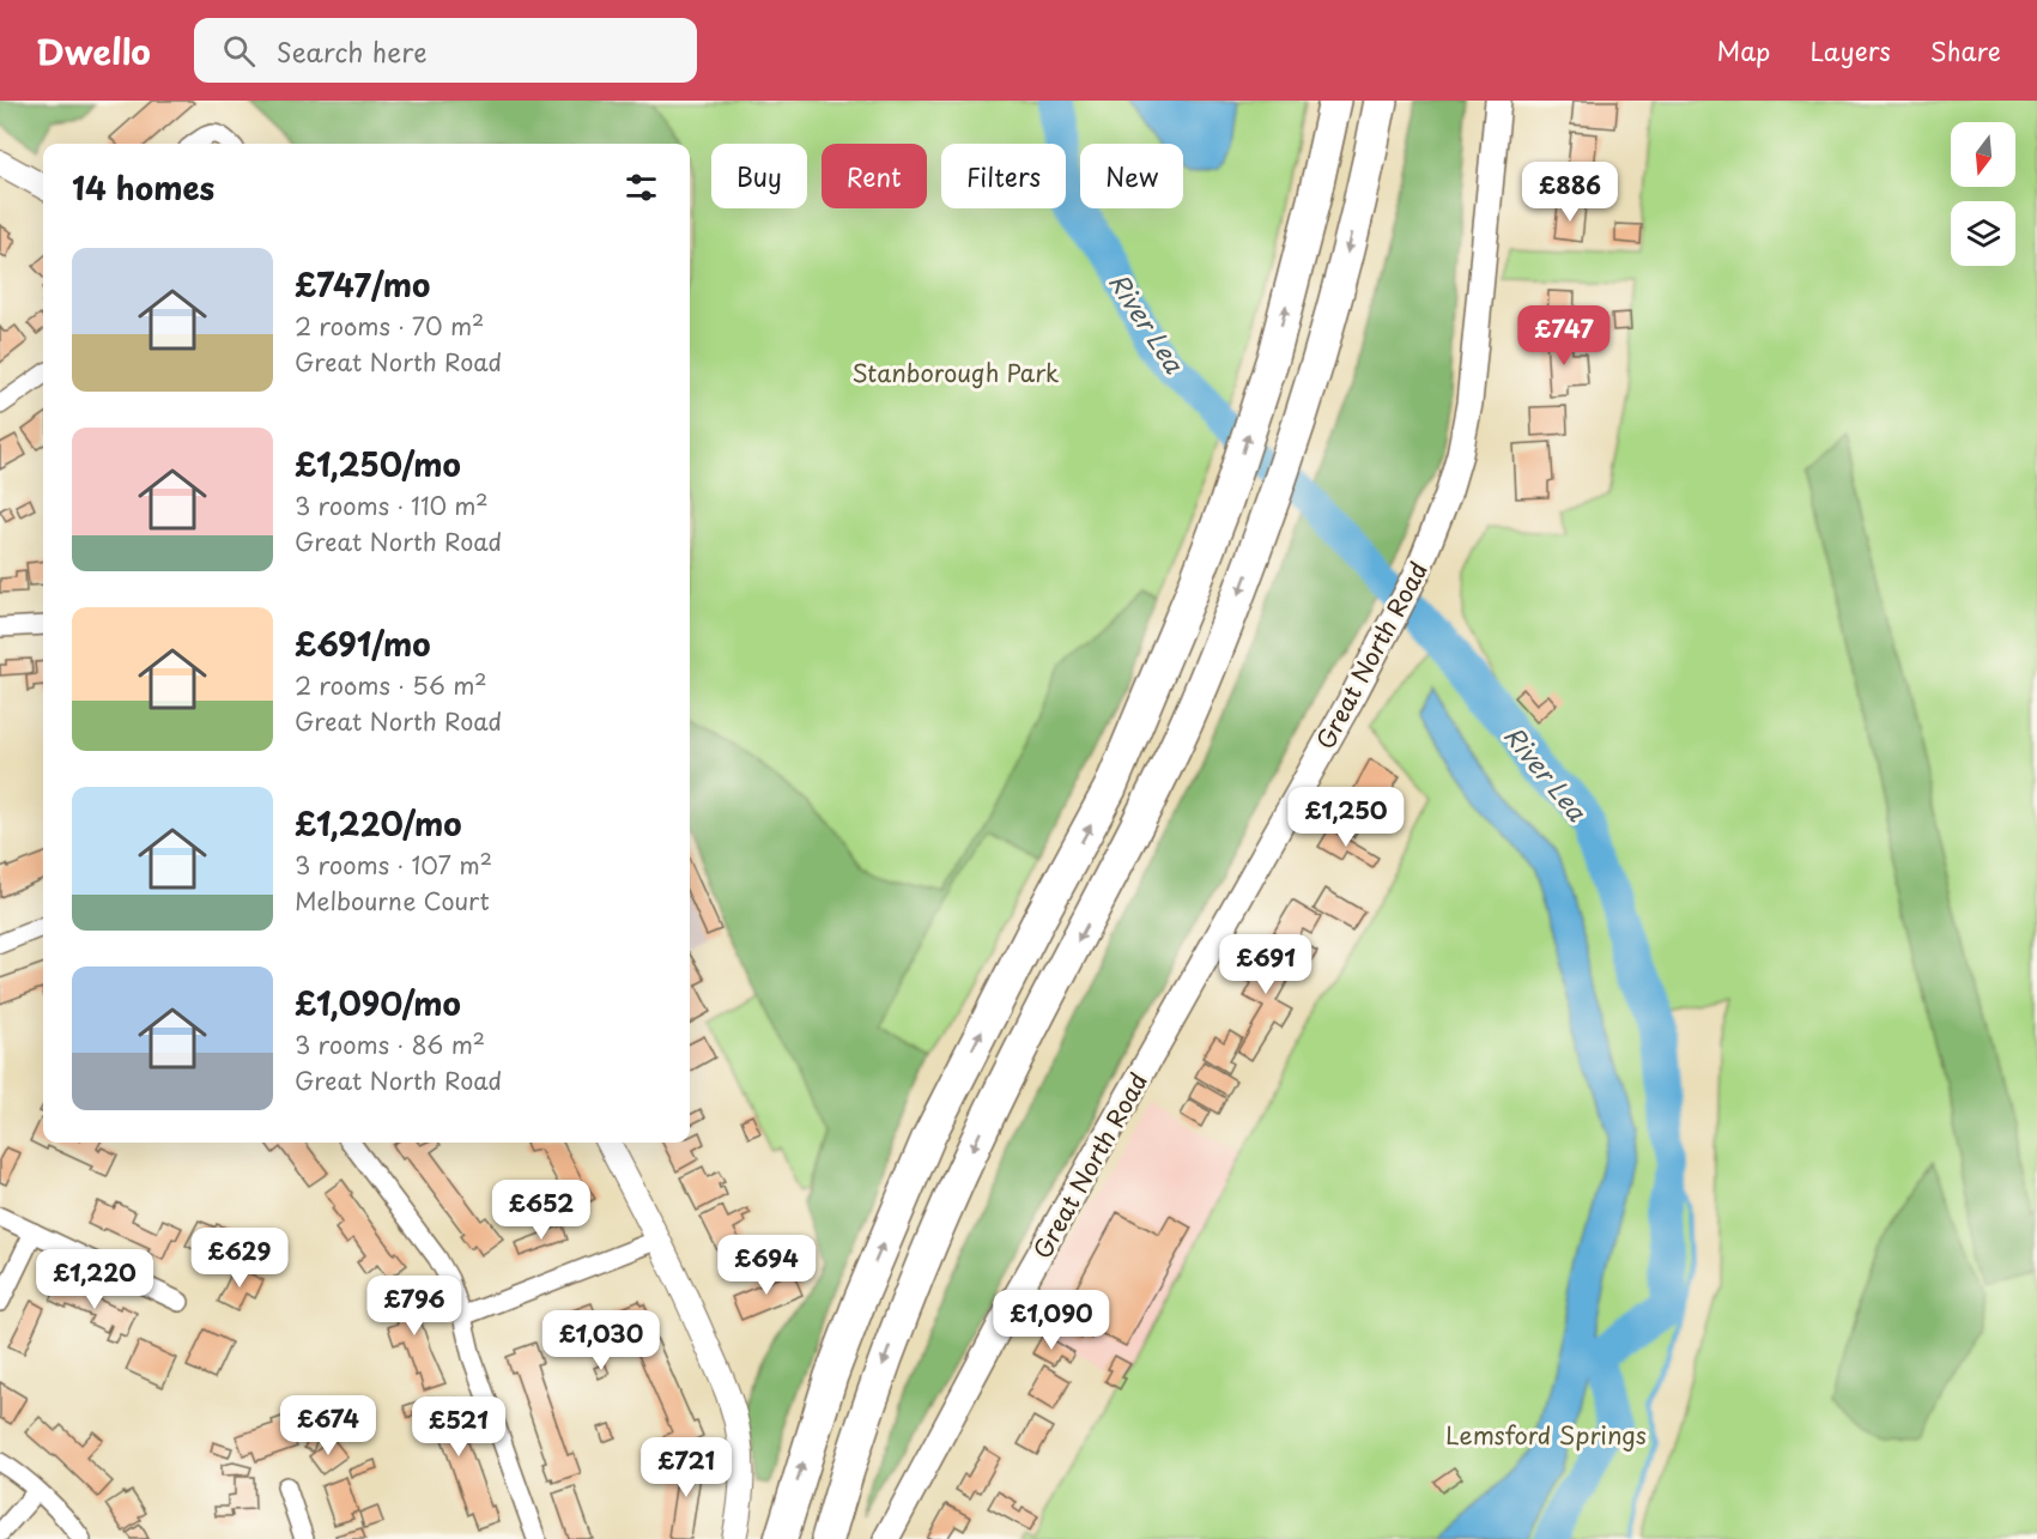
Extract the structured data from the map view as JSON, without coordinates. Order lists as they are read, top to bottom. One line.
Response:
{"streets":{"main road":["Great North Road"]},"water":["River Lea"],"parks":["Stanborough Park","Lemsford Springs"],"north":"bottom","page":{"header":"Dwello","search":"Search here","nav":["Map","Layers","Share"],"chip":["Buy","Rent","Filters","New"],"heading":"14 homes","price":["£886","£747","£1,250","£691","£652","£629","£694","£1,220","£796","£1,090","£1,030","£674","£521","£721"],"list":[{"name":"£747/mo","note":"2 rooms · 70 m² · Great North Road"},{"name":"£1,250/mo","note":"3 rooms · 110 m² · Great North Road"},{"name":"£691/mo","note":"2 rooms · 56 m² · Great North Road"},{"name":"£1,220/mo","note":"3 rooms · 107 m² · Melbourne Court"},{"name":"£1,090/mo","note":"3 rooms · 86 m² · Great North Road"}]}}
